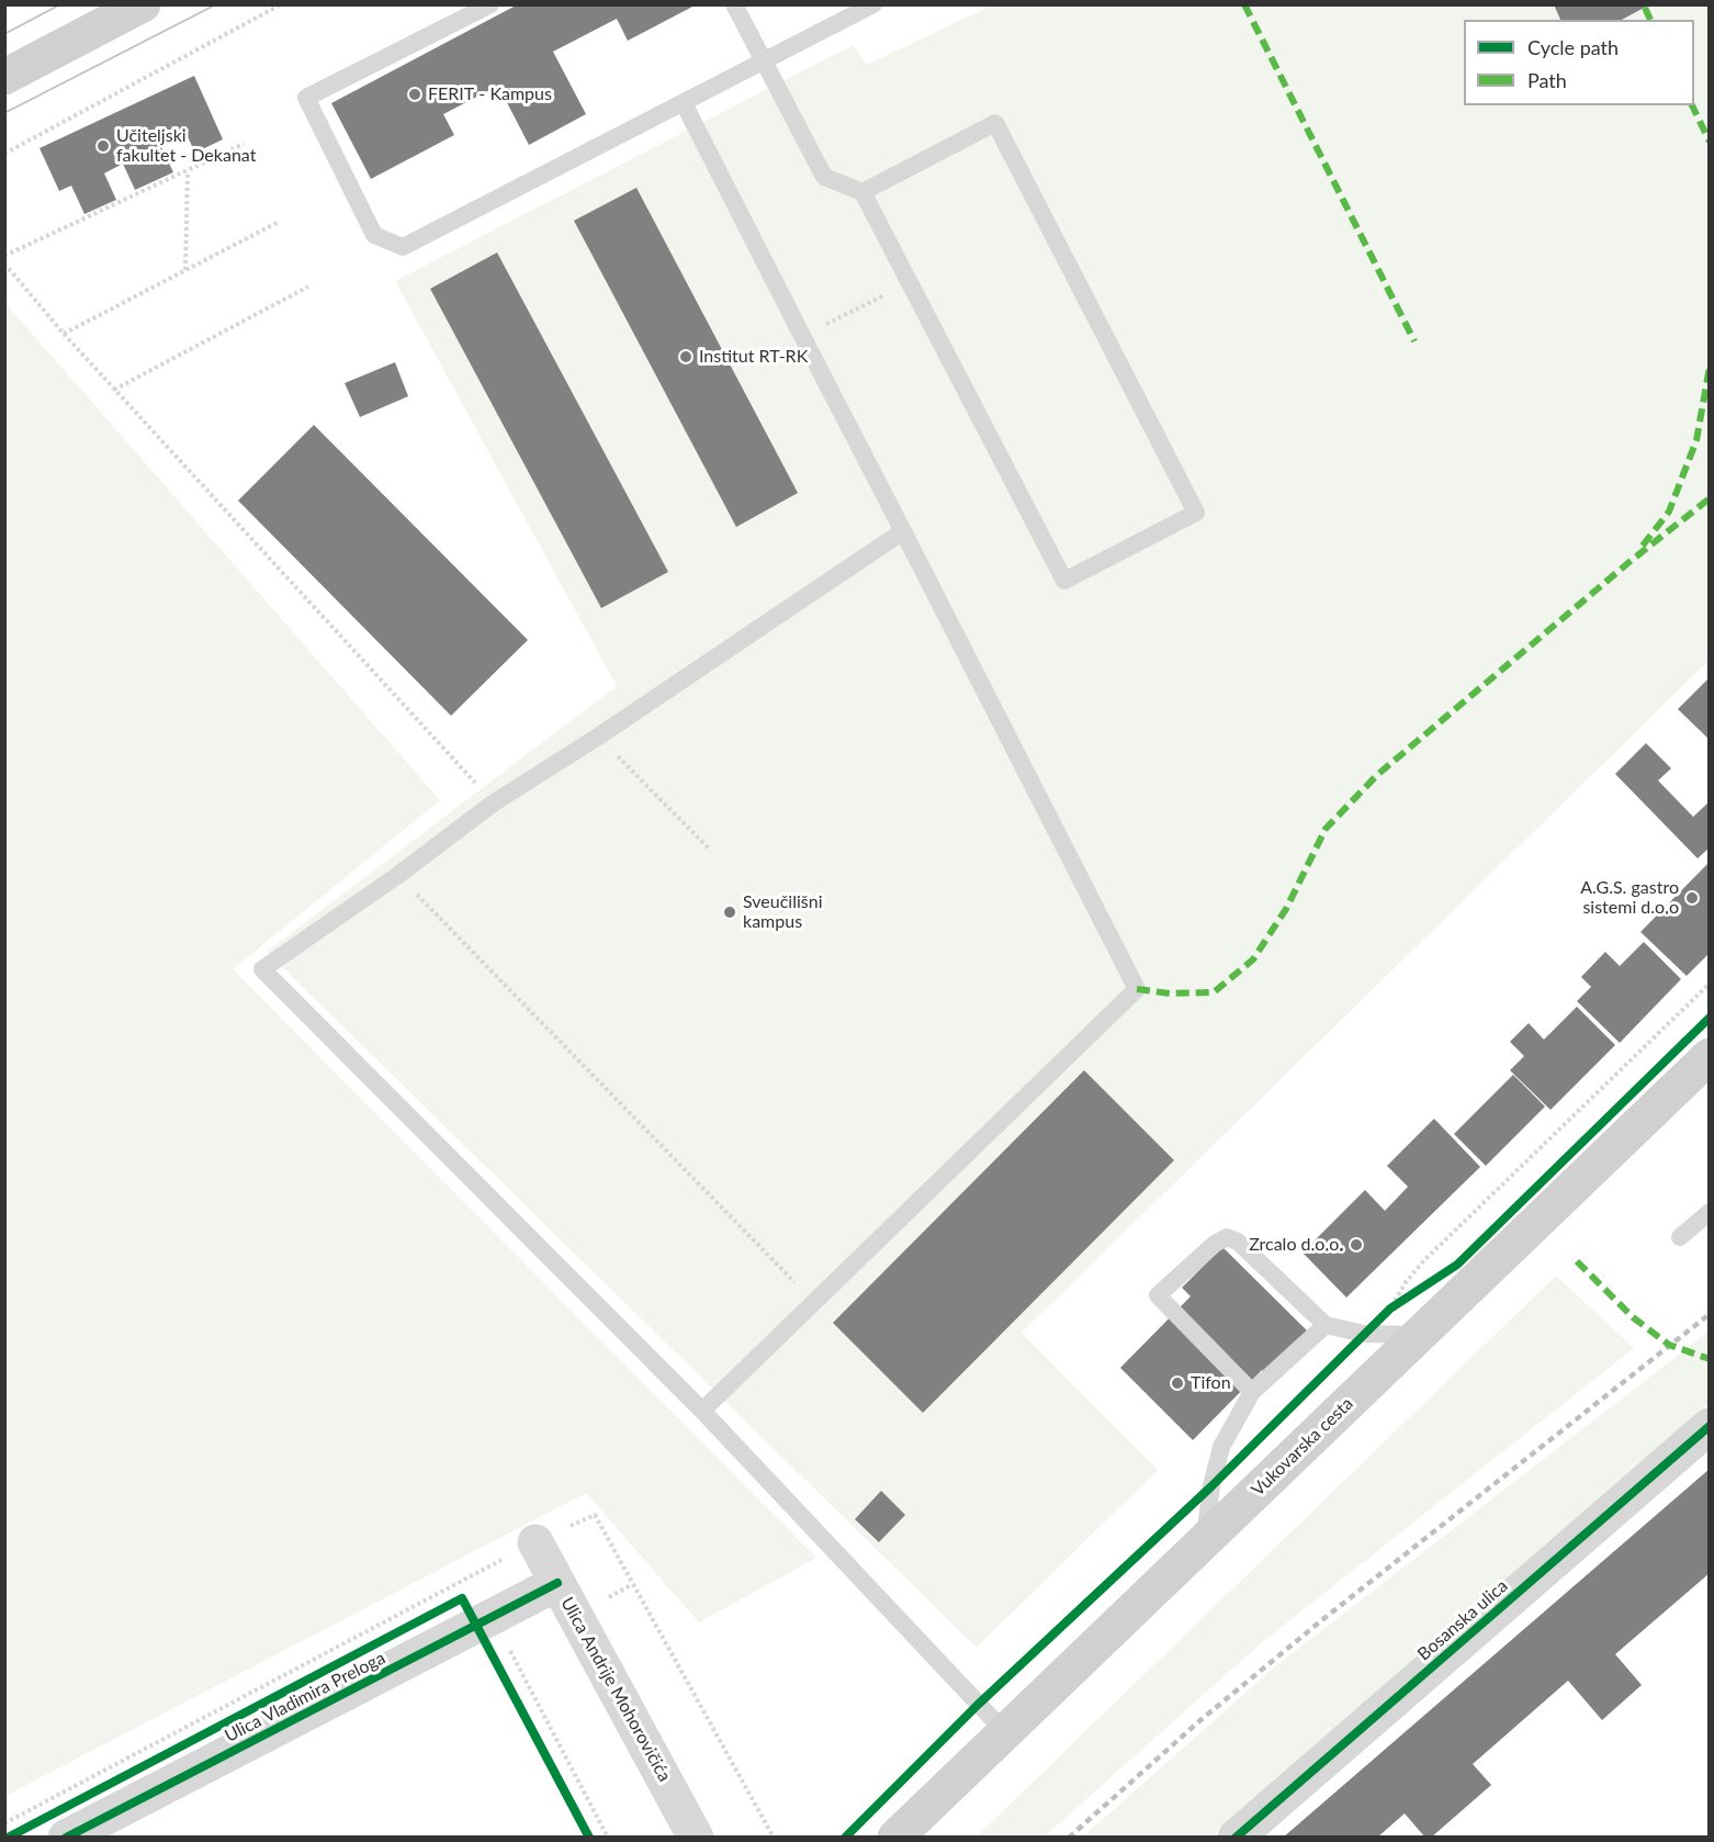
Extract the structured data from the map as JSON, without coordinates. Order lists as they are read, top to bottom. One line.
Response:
{"streets":{"main road":["Vukovarska cesta"],"street":["Bosanska ulica","Ulica Andrije Mohorovičića","Ulica Vladimira Preloga"]},"crossings":[["Ulica Andrije Mohorovičića","Ulica Vladimira Preloga"]],"places":["FERIT - Kampus","Učiteljski fakultet - Dekanat","Institut RT-RK","A.G.S. gastro sistemi d.o.o","Sveučilišni kampus","Zrcalo d.o.o.","Tifon"],"legend":["Cycle path","Path"]}
